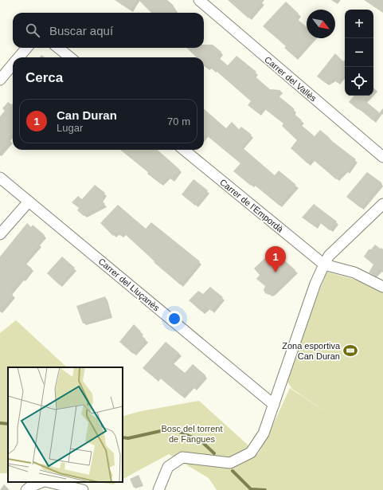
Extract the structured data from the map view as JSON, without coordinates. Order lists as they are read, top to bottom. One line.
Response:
{"streets":{"street":["Carrer del Vallès","Carrer de l'Empordà","Carrer del Lluçanès"]},"parks":["Bosc del torrent de Fangues"],"places":{"sports":["Zona esportiva Can Duran"]},"north":"bottom right","page":{"map_buttons":["+","−"],"search":"Buscar aquí","heading":"Cerca","list":[{"mark":"1","name":"Can Duran","note":"Lugar","value":"70 m"}],"pins":"1"}}
